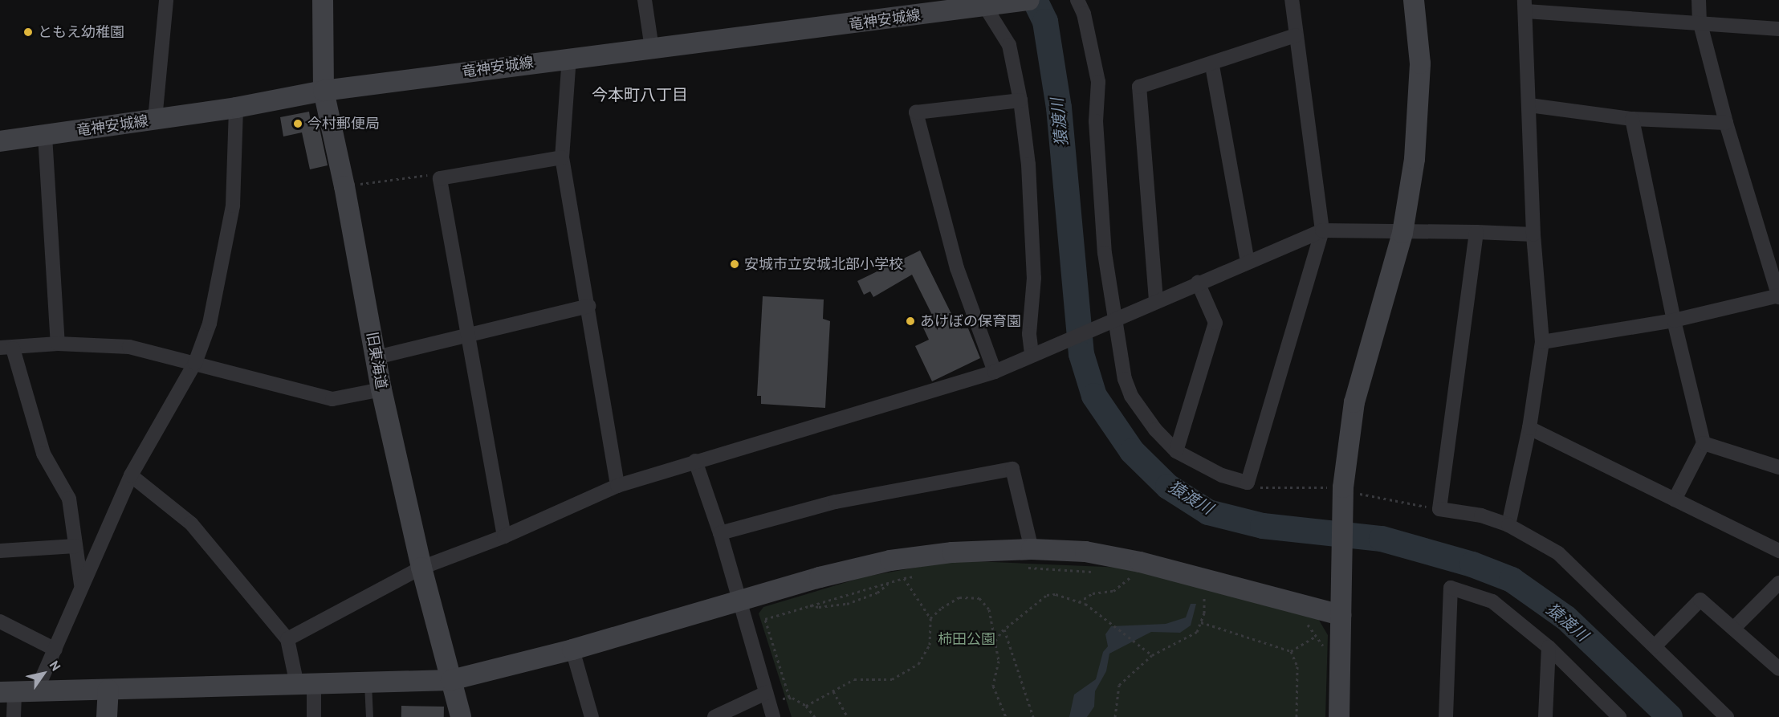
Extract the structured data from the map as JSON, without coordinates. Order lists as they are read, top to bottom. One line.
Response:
{"streets":{"street":["竜神安城線","旧東海道"]},"crossings":[["竜神安城線","旧東海道"]],"districts":["今本町八丁目"],"water":["猿渡川"],"parks":["柿田公園"],"places":["ともえ幼稚園","今村郵便局","安城市立安城北部小学校","あけぼの保育園"],"north":"top right"}
